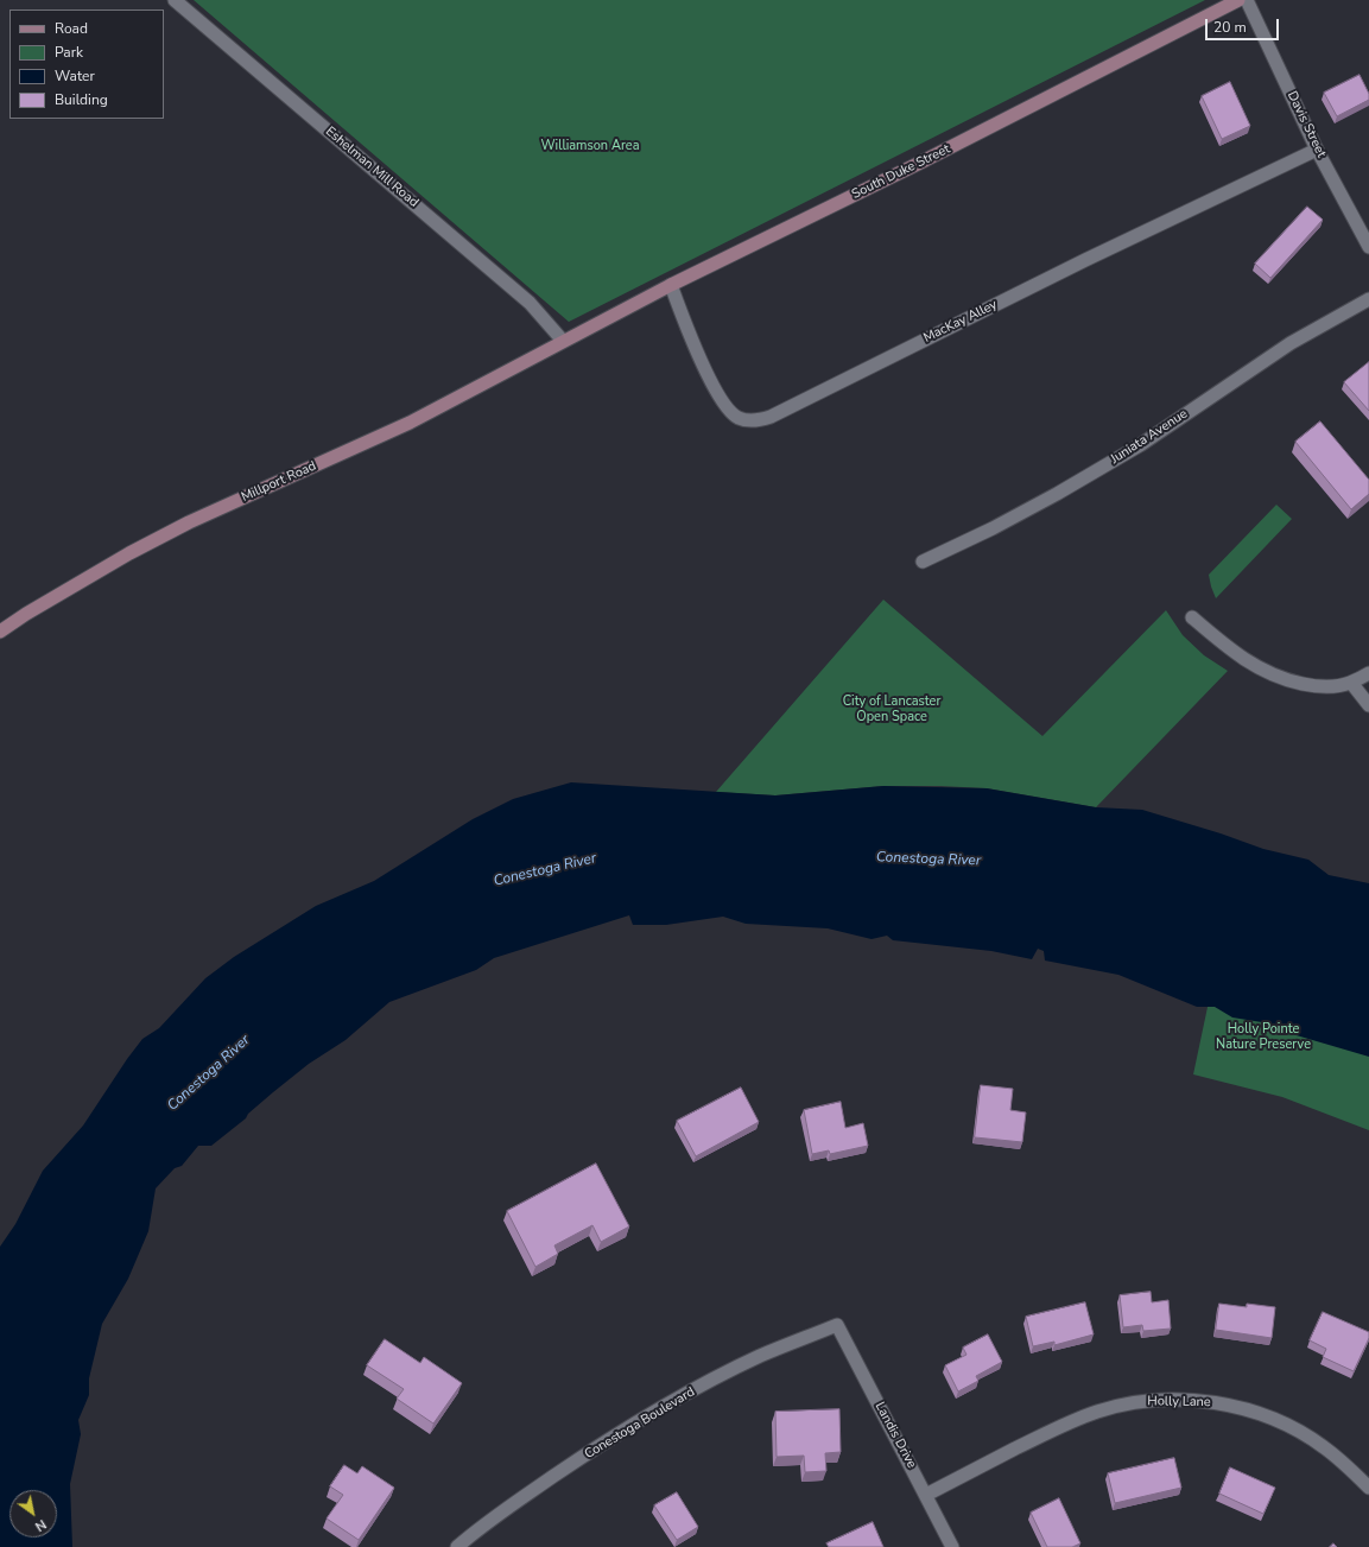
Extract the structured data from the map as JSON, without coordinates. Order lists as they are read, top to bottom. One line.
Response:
{"streets":{"main road":["South Duke Street","Millport Road"],"street":["Davis Street","Eshelman Mill Road","MacKay Alley","Juniata Avenue","Holly Lane","Conestoga Boulevard","Landis Drive"]},"crossings":[["Davis Street","MacKay Alley"],["Eshelman Mill Road","South Duke Street"],["Eshelman Mill Road","Millport Road"],["South Duke Street","MacKay Alley"],["South Duke Street","Millport Road"],["Holly Lane","Landis Drive"],["Conestoga Boulevard","Landis Drive"]],"water":["Conestoga River"],"parks":["Williamson Area","City of Lancaster Open Space","Holly Pointe Nature Preserve"],"legend":["Road","Park","Water","Building"],"scale_bar":"20 m","north":"bottom right"}
